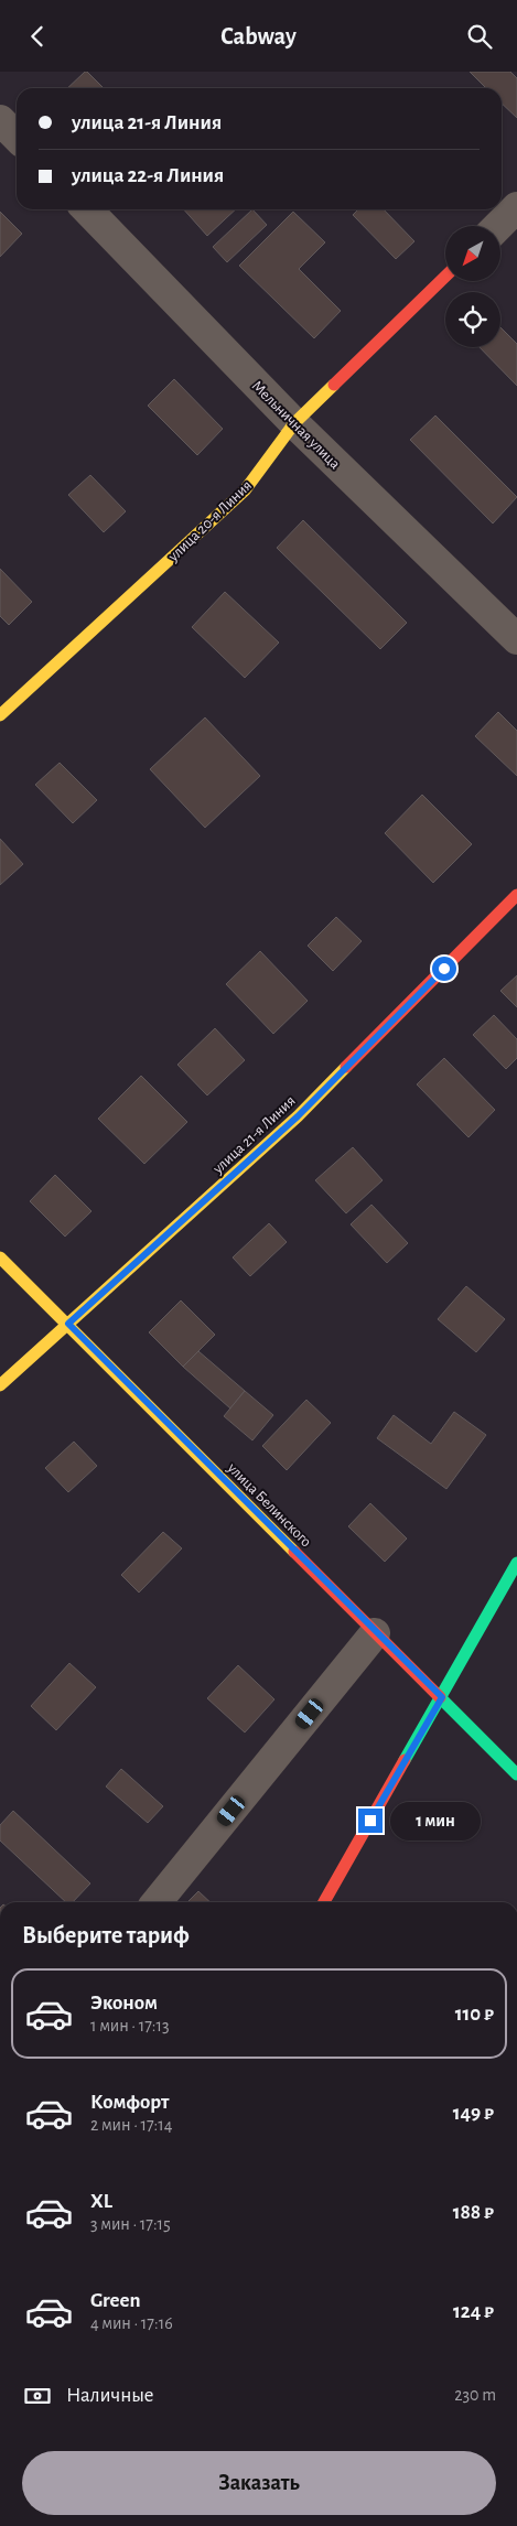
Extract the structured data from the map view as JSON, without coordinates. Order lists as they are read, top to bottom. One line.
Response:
{"streets":{"street":["Мельничная улица","улица 20-я Линия","улица 21-я Линия","улица Белинского"]},"crossings":[["Мельничная улица","улица 20-я Линия"],["улица 21-я Линия","улица Белинского"]],"north":"bottom left","page":{"header":"Cabway","banner":["улица 21-я Линия","улица 22-я Линия"],"bubble":"1 мин","heading":"Выберите тариф","list":[{"name":"Эконом","note":"1 мин · 17:13","value":"110 ₽"},{"name":"Комфорт","note":"2 мин · 17:14","value":"149 ₽"},{"name":"XL","note":"3 мин · 17:15","value":"188 ₽"},{"name":"Green","note":"4 мин · 17:16","value":"124 ₽"}],"pay":["Наличные","230 m"],"buttons":"Заказать"}}
